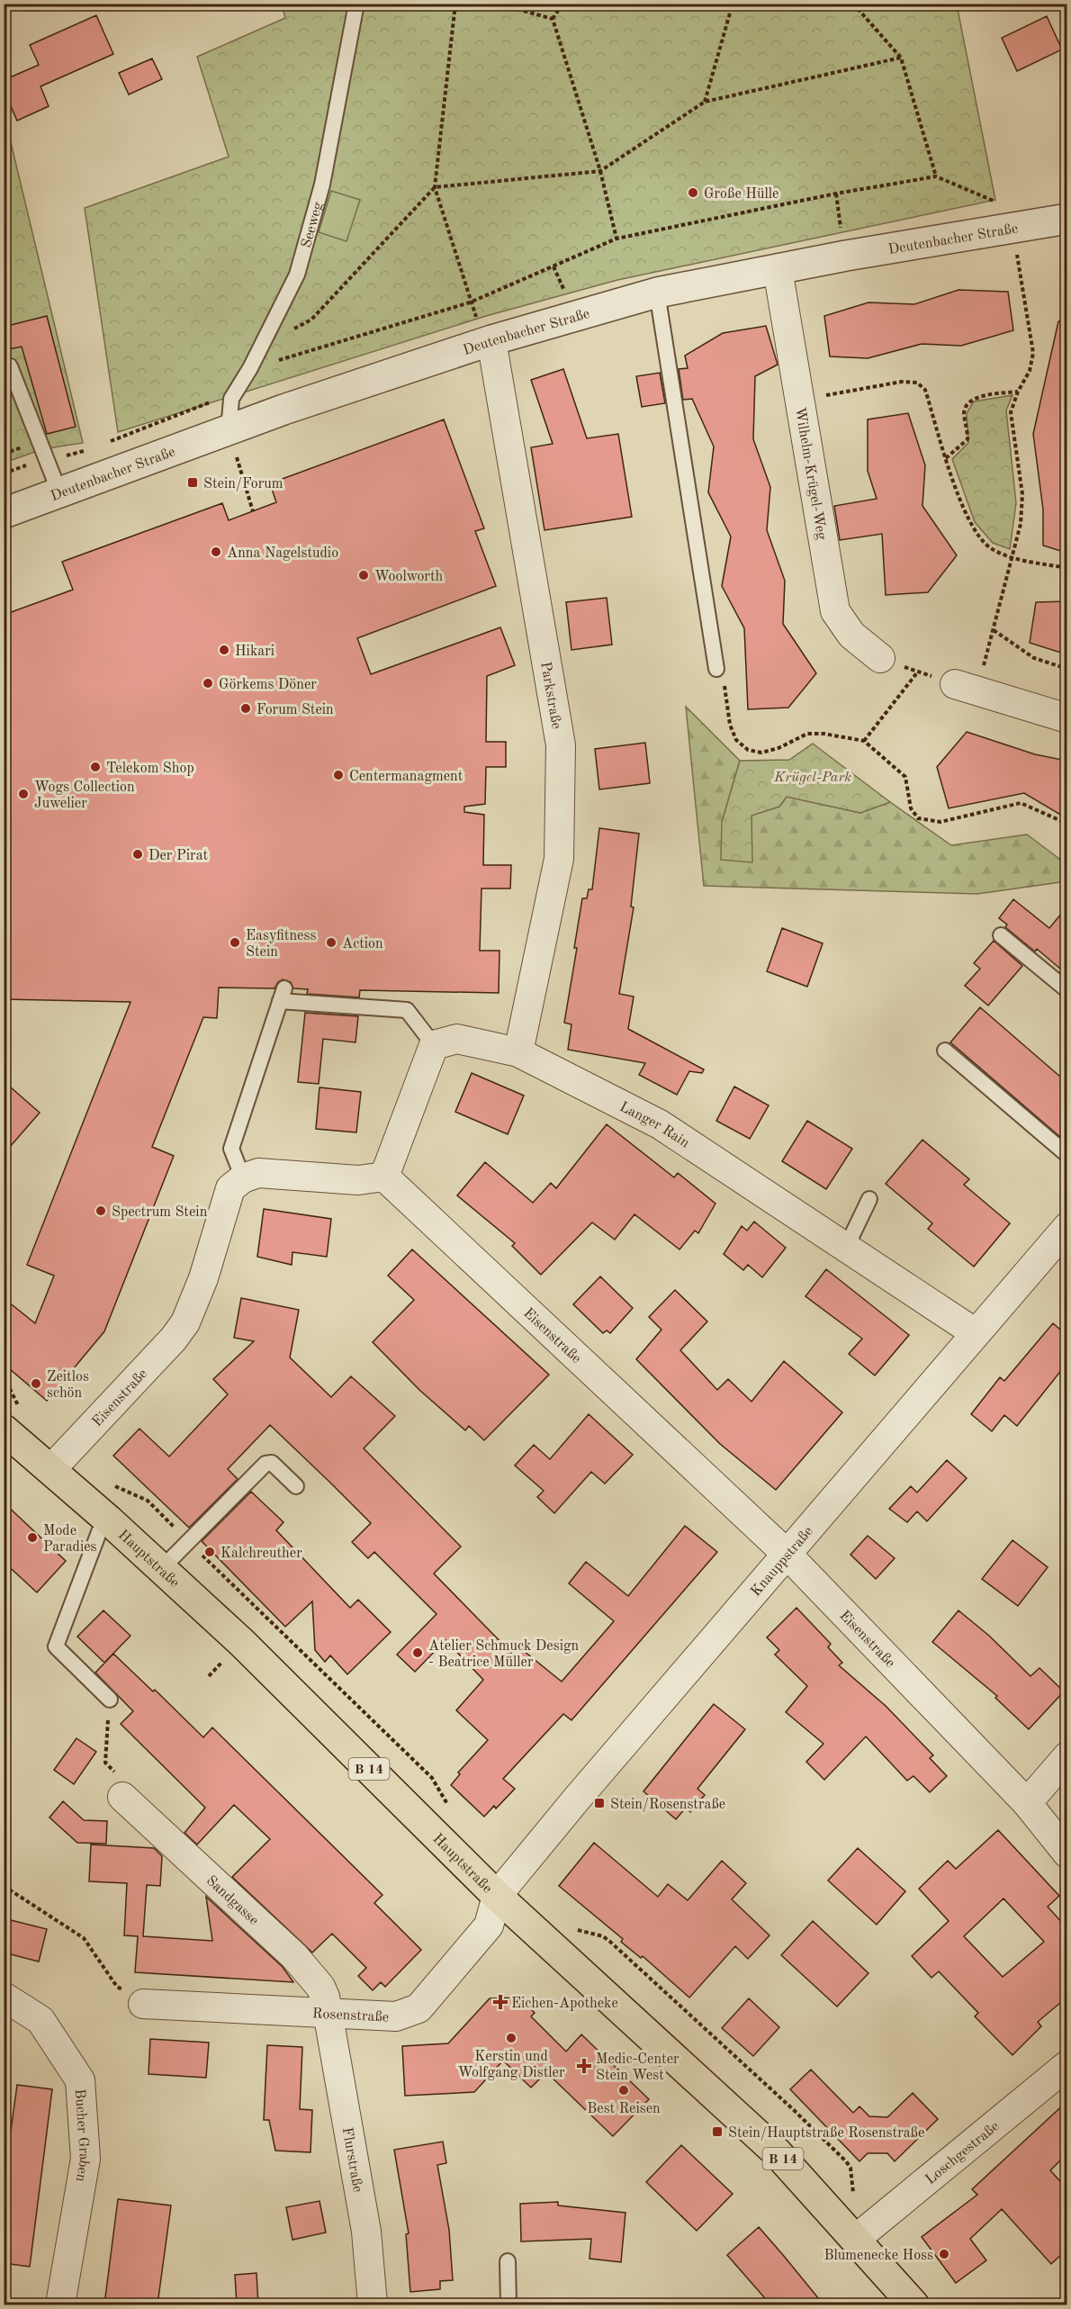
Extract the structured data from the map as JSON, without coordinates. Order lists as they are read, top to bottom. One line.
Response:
{"streets":{"main road":["Hauptstraße","B 14"],"street":["Deutenbacher Straße","Wilhelm-Krügel-Weg","Parkstraße","Langer Rain","Eisenstraße","Knauppstraße","Sandgasse","Rosenstraße","Bucher Graben","Loschgestraße","Flurstraße"],"lane":["Seeweg"]},"crossings":[["Seeweg","Deutenbacher Straße"],["Deutenbacher Straße","Wilhelm-Krügel-Weg"],["Deutenbacher Straße","Parkstraße"],["Parkstraße","Langer Rain"],["Langer Rain","Knauppstraße"],["Eisenstraße","Hauptstraße"],["Eisenstraße","Knauppstraße"],["Hauptstraße","Knauppstraße"],["Hauptstraße","Rosenstraße"],["Hauptstraße","Loschgestraße"],["Knauppstraße","Rosenstraße"],["Sandgasse","Rosenstraße"],["Sandgasse","Flurstraße"],["Rosenstraße","Flurstraße"]],"parks":["Krügel-Park"],"places":{"other":["Große Hülle","Anna Nagelstudio","Woolworth","Hikari","Görkems Döner","Forum Stein","Telekom Shop","Centermanagment","Wogs Collection Juwelier","Der Pirat","Easyfitness Stein","Action","Spectrum Stein","Zeitlos schön","Mode Paradies","Kalchreuther","Atelier Schmuck Design - Beatrice Müller","Kerstin und Wolfgang Distler","Best Reisen","Blumenecke Hoss"],"transit":["Stein/Forum","Stein/Rosenstraße","Stein/Hauptstraße Rosenstraße"],"health":["Eichen-Apotheke","Medic-Center Stein West"]}}
